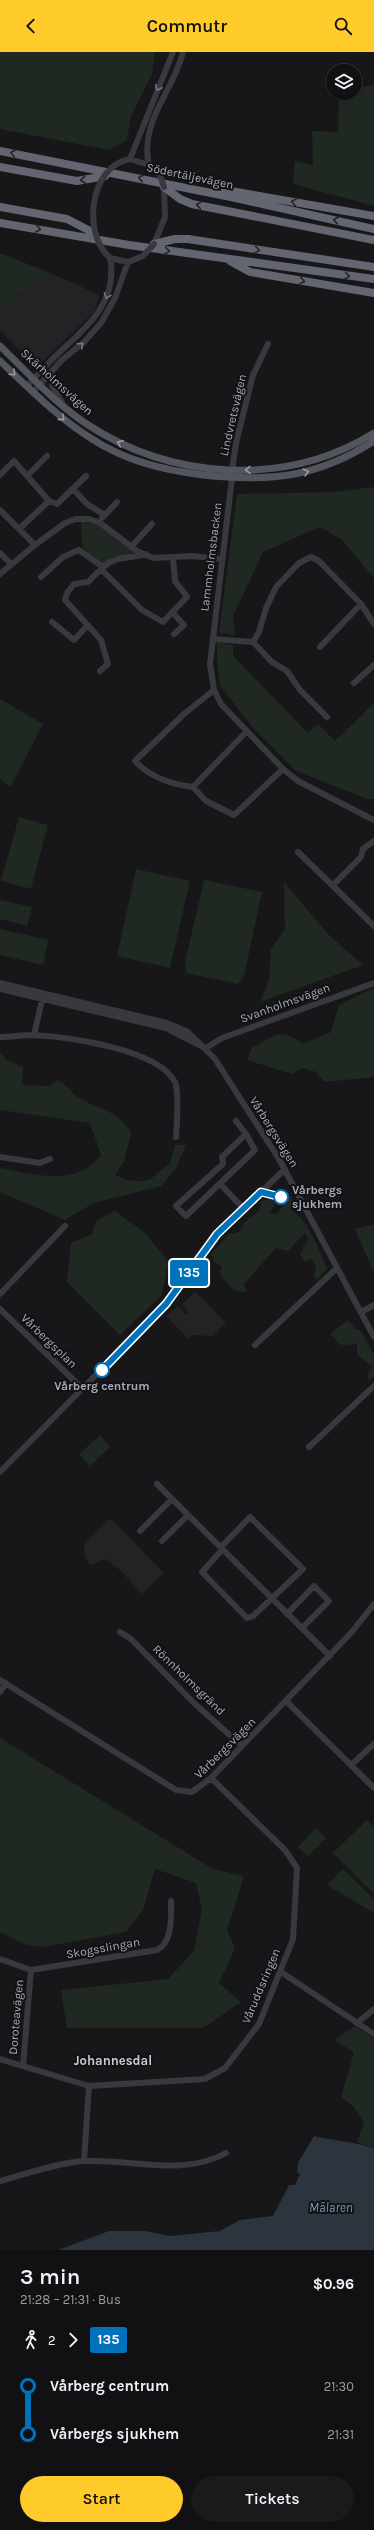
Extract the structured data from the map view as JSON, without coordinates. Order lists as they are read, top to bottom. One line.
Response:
{"streets":{"highway":["Södertäljevägen"],"main road":["Skärholmsvägen"],"street":["Lindvretsvägen","Lammholmsbacken","Svanholmsvägen","Vårbergsvägen","Vårbergsplan","Rönnholmsgränd","Skogsslingan","Våruddsringen","Doroteavägen"]},"crossings":[["Skärholmsvägen","Lindvretsvägen"],["Skärholmsvägen","Lammholmsbacken"],["Svanholmsvägen","Vårbergsvägen"],["Vårbergsvägen","Rönnholmsgränd"],["Vårbergsvägen","Våruddsringen"],["Skogsslingan","Doroteavägen"],["Våruddsringen","Doroteavägen"]],"districts":["Johannesdal"],"water":["Mälaren"],"places":["Vårbergs sjukhem","Vårberg centrum"],"lines":["bus line 135"],"page":{"header":"Commutr","on_map":"135","heading":["3 min","21:28 – 21:31 · Bus","$0.96"],"legs":["2","135"],"list":[{"name":"Vårberg centrum","value":"21:30"},{"name":"Vårbergs sjukhem","value":"21:31"}],"buttons":["Start","Tickets"]}}
